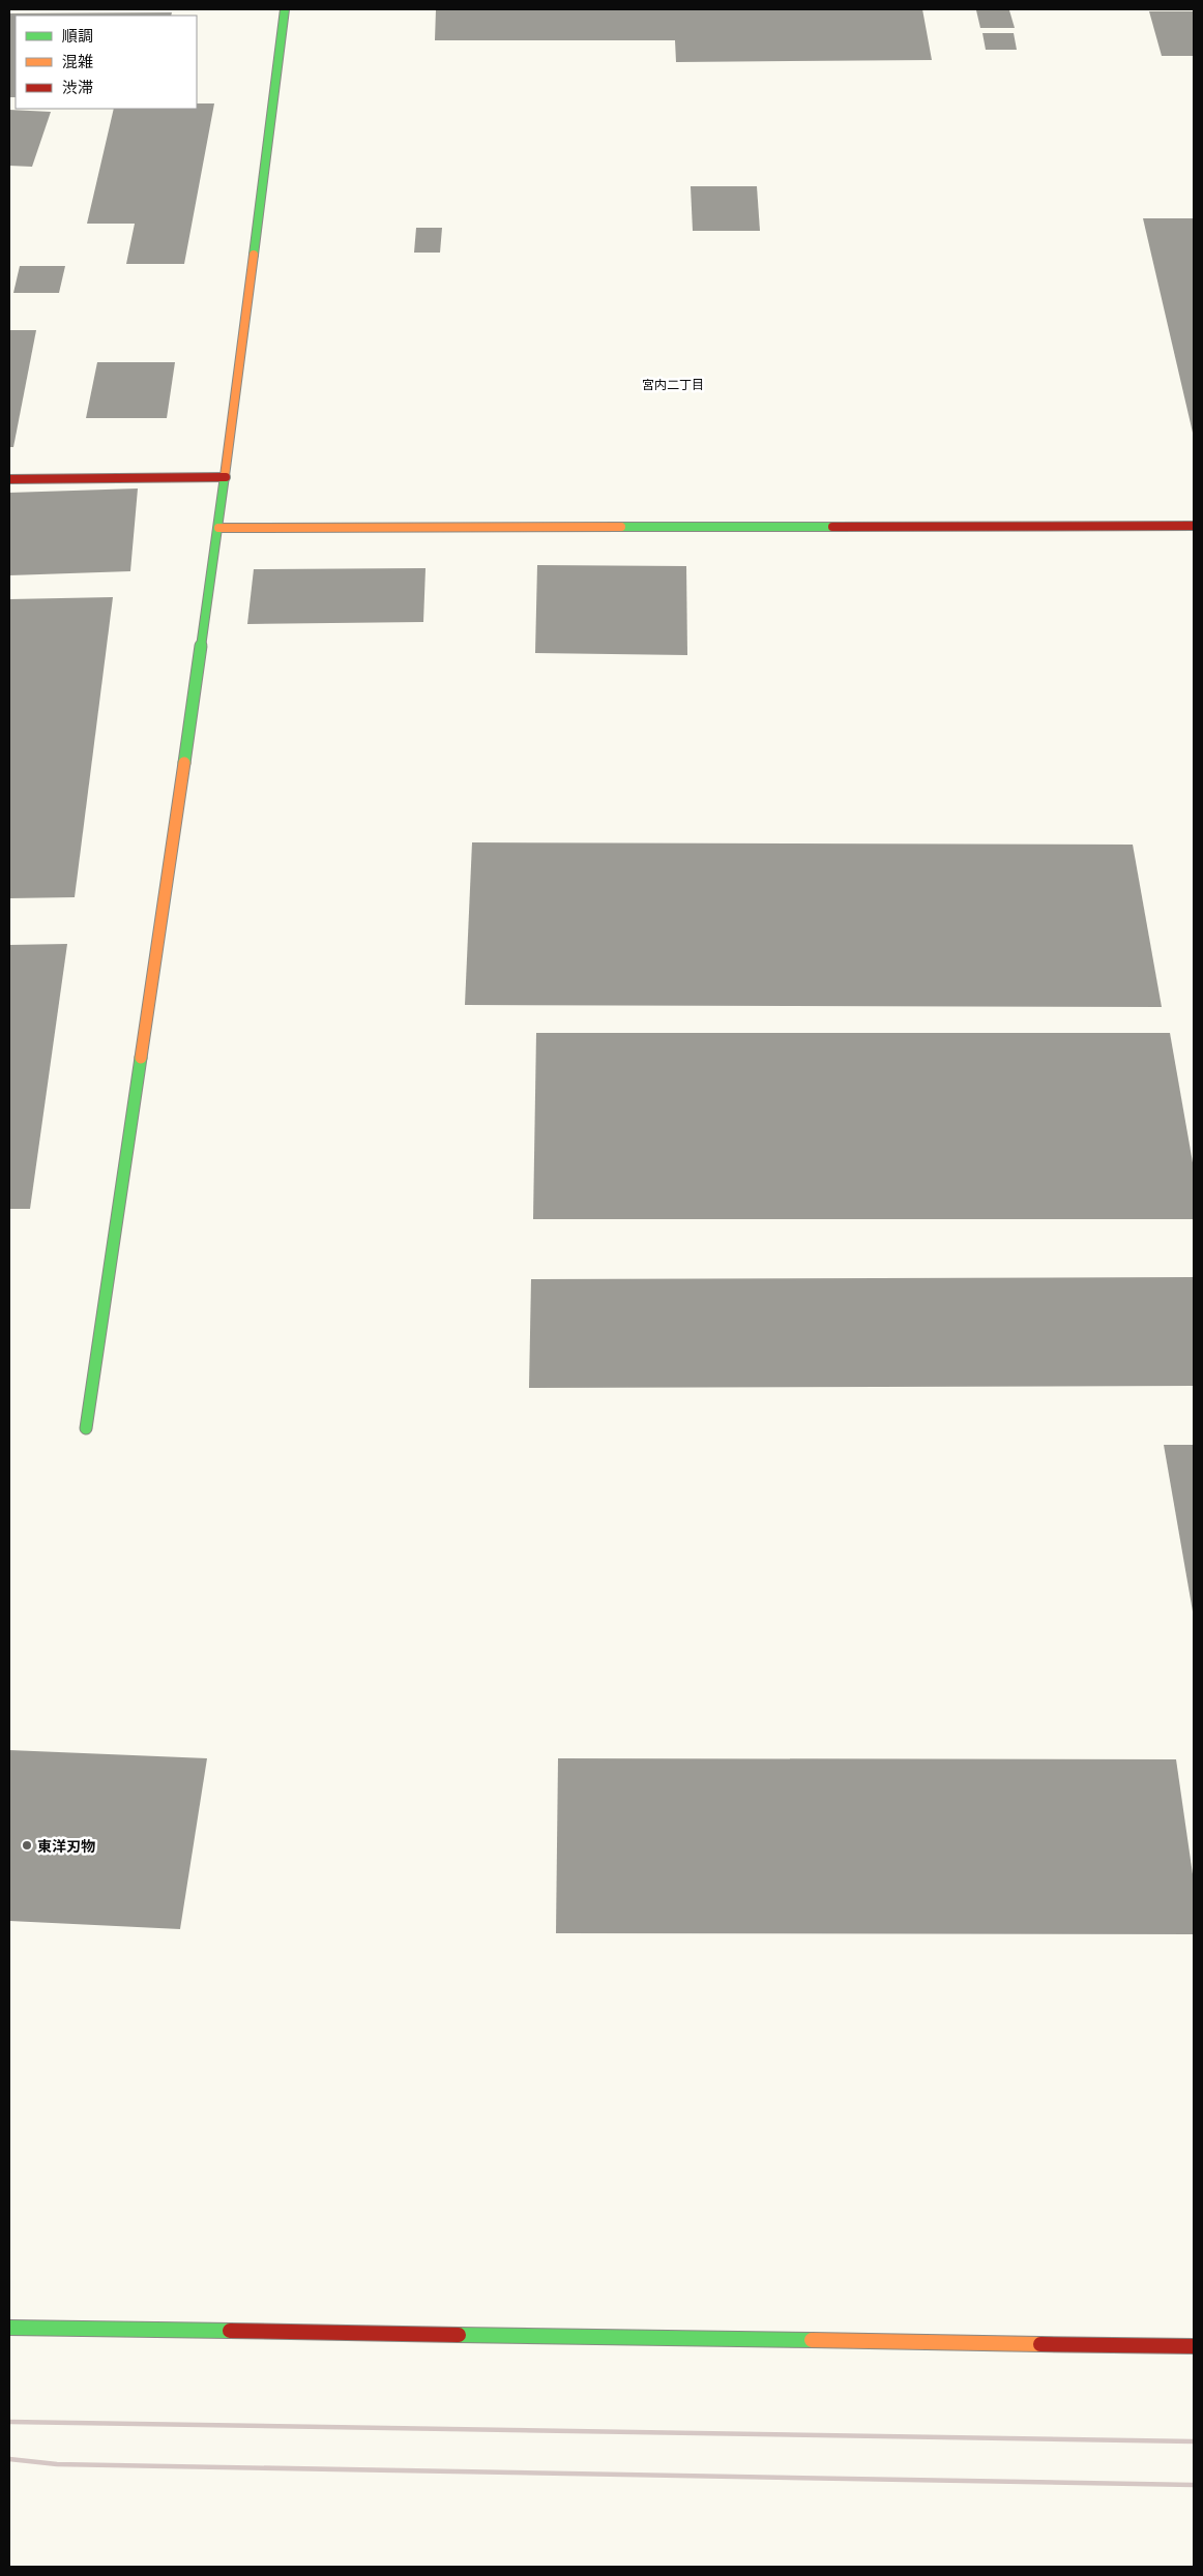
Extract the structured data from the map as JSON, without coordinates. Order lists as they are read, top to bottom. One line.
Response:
{"districts":["宮内二丁目"],"places":["東洋刃物"],"legend":["順調","混雑","渋滞"]}
